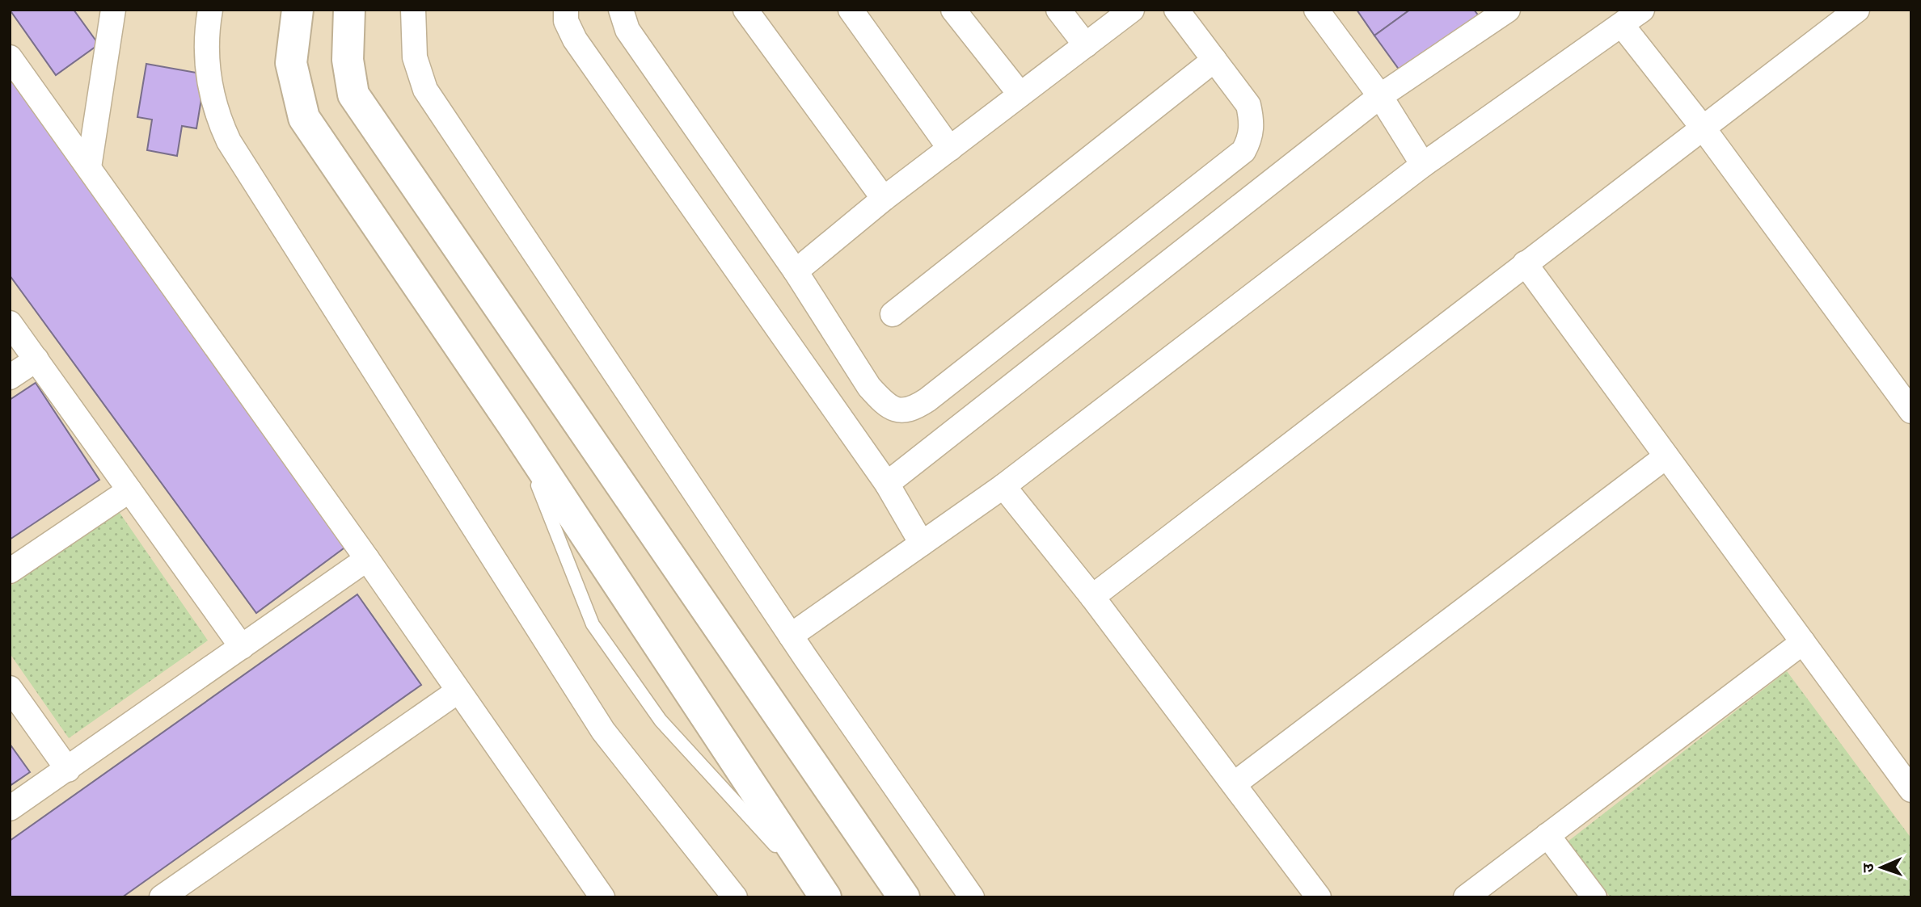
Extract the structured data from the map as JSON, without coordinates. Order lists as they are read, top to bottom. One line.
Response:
{"north":"left"}
